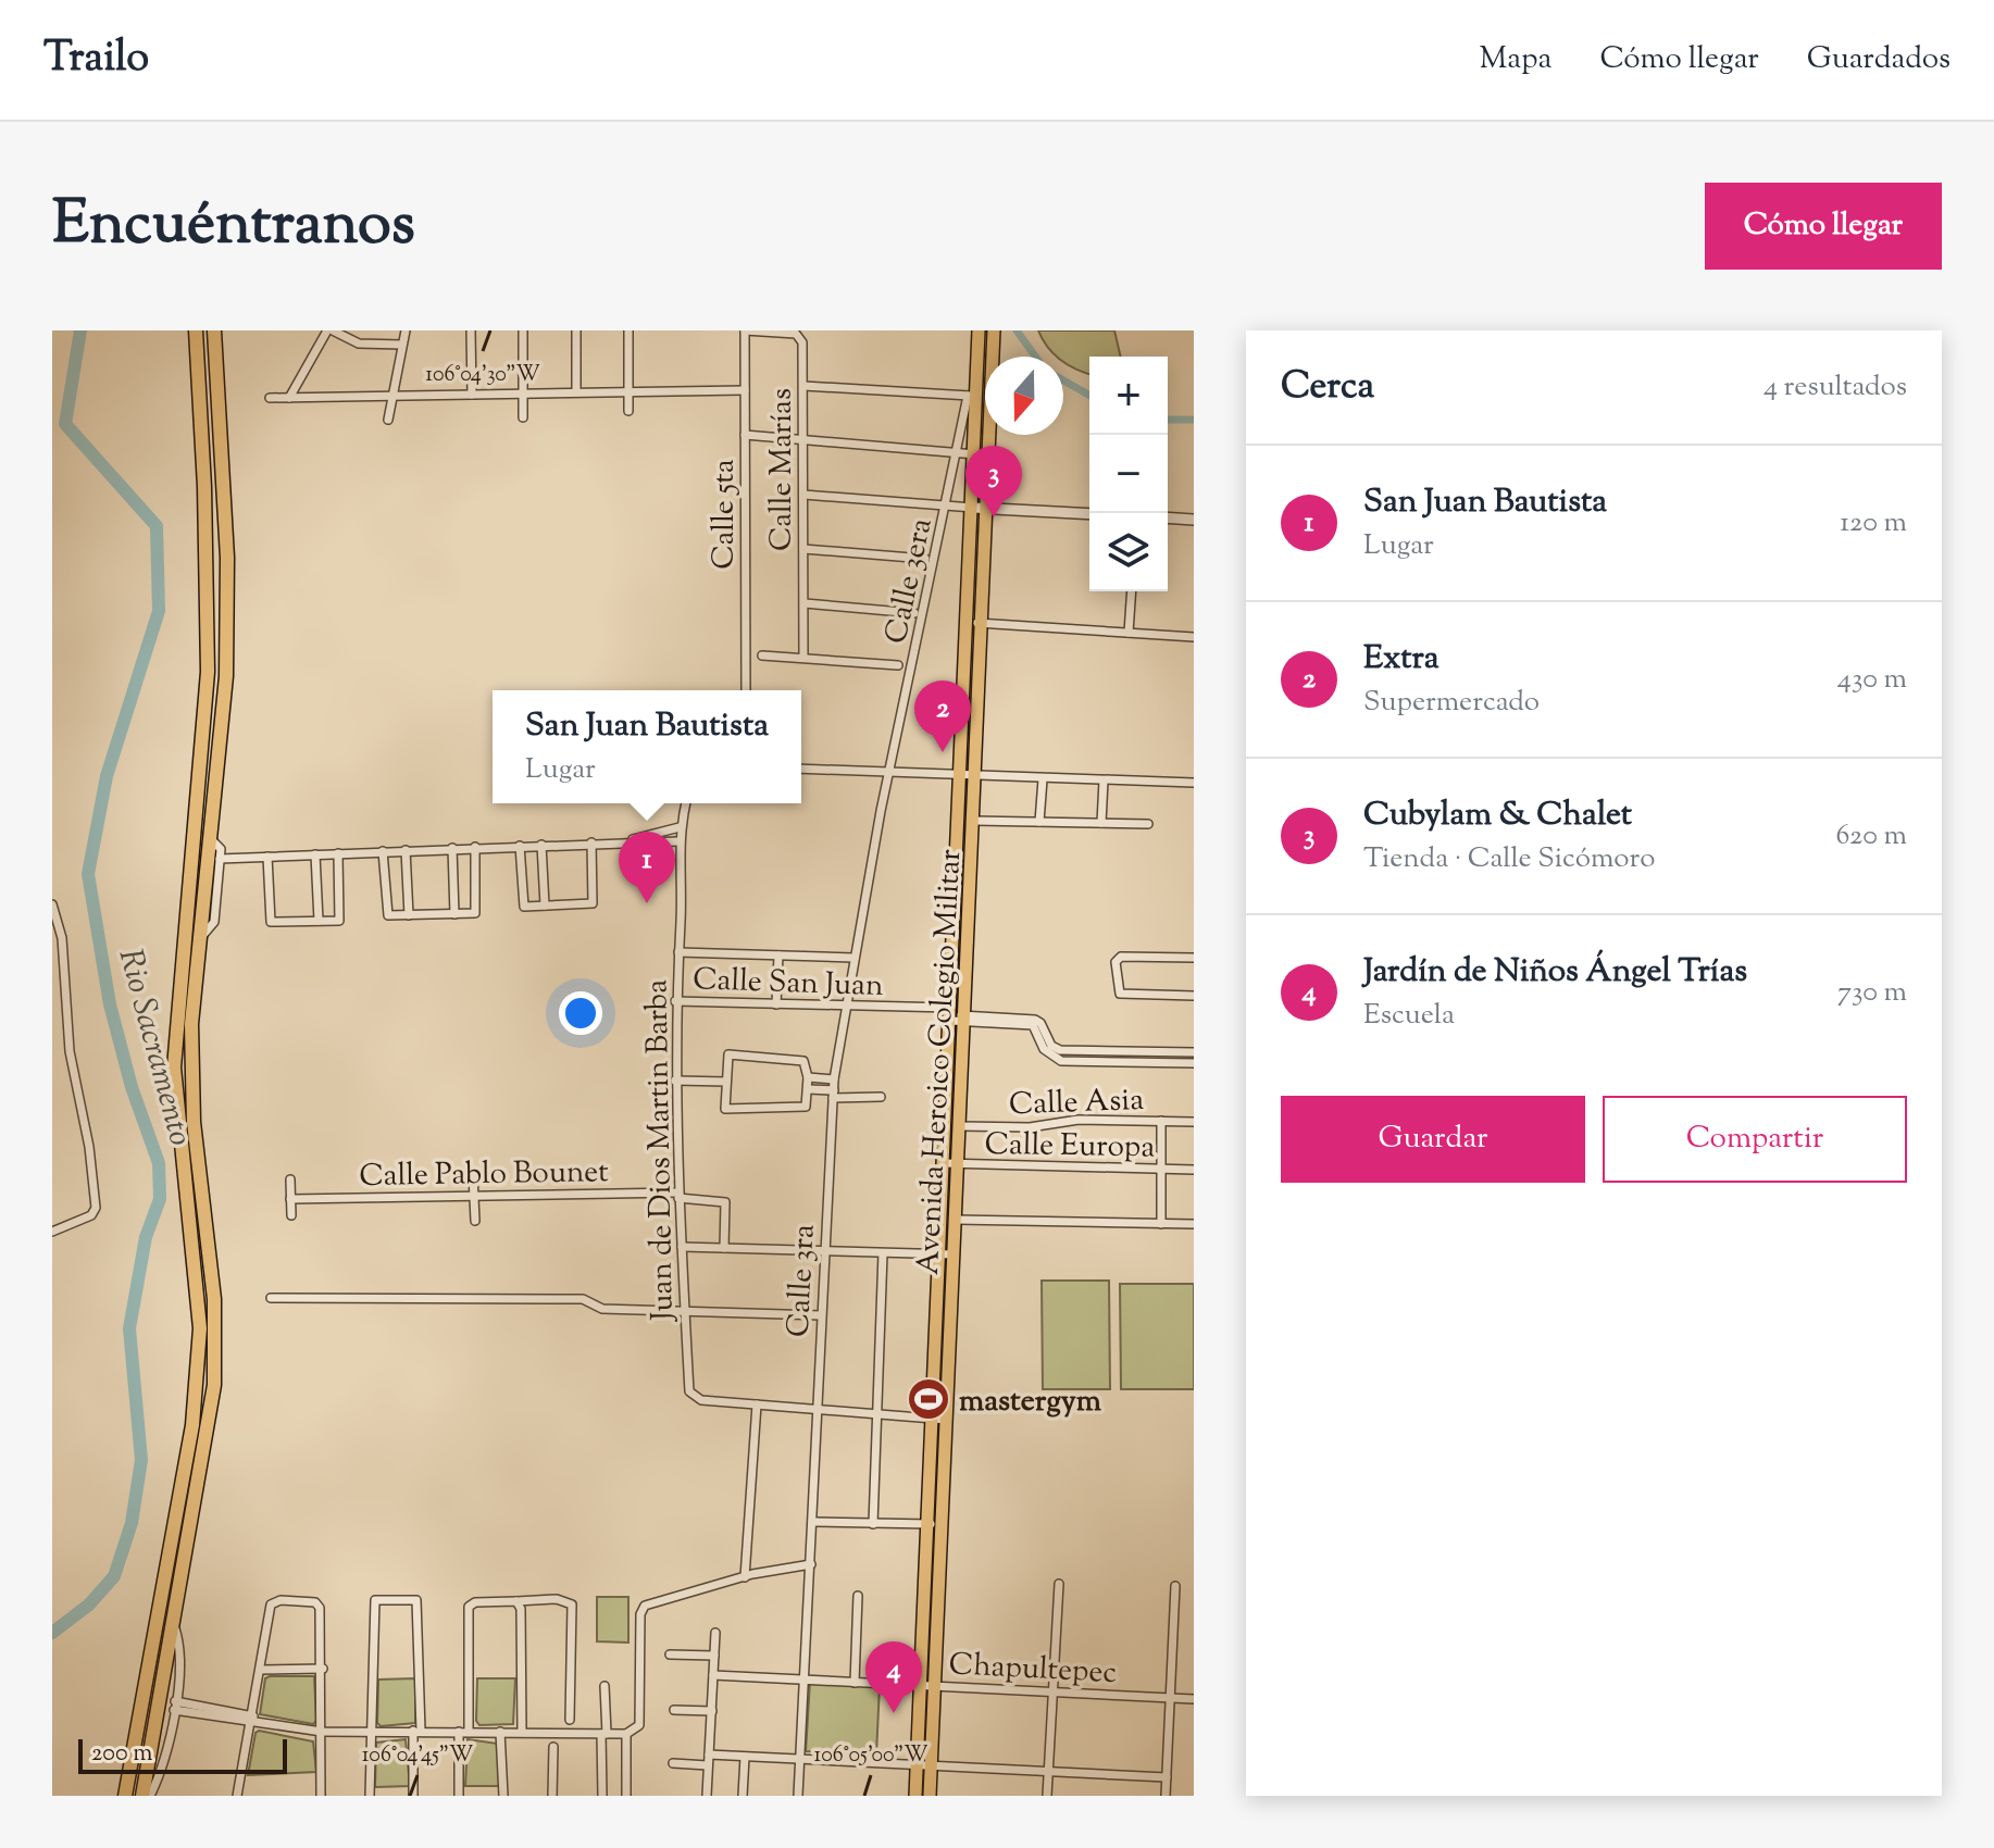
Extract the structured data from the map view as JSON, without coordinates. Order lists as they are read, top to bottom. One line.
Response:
{"streets":{"main road":["Avenida Heroico Colegio Militar"],"street":["Calle Marías","Calle 5ta","Calle 3era","Calle San Juan","Calle Asia","Calle Europa","Juan de Dios Martin Barba","Calle Pablo Bounet","Calle 3ra","Chapultepec"]},"crossings":[["Calle Marías","Calle 5ta"],["Calle 3era","Avenida Heroico Colegio Militar"],["Calle 3era","Calle 3ra"],["Calle San Juan","Avenida Heroico Colegio Militar"],["Calle San Juan","Juan de Dios Martin Barba"],["Calle San Juan","Calle 3ra"],["Avenida Heroico Colegio Militar","Calle Asia"],["Avenida Heroico Colegio Militar","Calle Europa"],["Avenida Heroico Colegio Militar","Chapultepec"],["Juan de Dios Martin Barba","Calle Pablo Bounet"],["Calle 3ra","Chapultepec"]],"water":["Rio Sacramento"],"places":{"sports":["mastergym"]},"scale_bar":"200 m","north":"bottom","page":{"header":"Trailo","nav":["Mapa","Cómo llegar","Guardados"],"title":"Encuéntranos","buttons":["Cómo llegar",["Guardar","Compartir"]],"heading":["Cerca","4 resultados"],"map_buttons":["+","−"],"list":[{"mark":"1","name":"San Juan Bautista","note":"Lugar","value":"120 m"},{"mark":"2","name":"Extra","note":"Supermercado","value":"430 m"},{"mark":"3","name":"Cubylam & Chalet","note":"Tienda · Calle Sicómoro","value":"620 m"},{"mark":"4","name":"Jardín de Niños Ángel Trías","note":"Escuela","value":"730 m"}],"pins":["3","2","1","4"],"popup":["San Juan Bautista","Lugar"],"scale":"200 m"},"coordinates":["106°04'30\"W","106°04'45\"W","106°05'00\"W"]}
